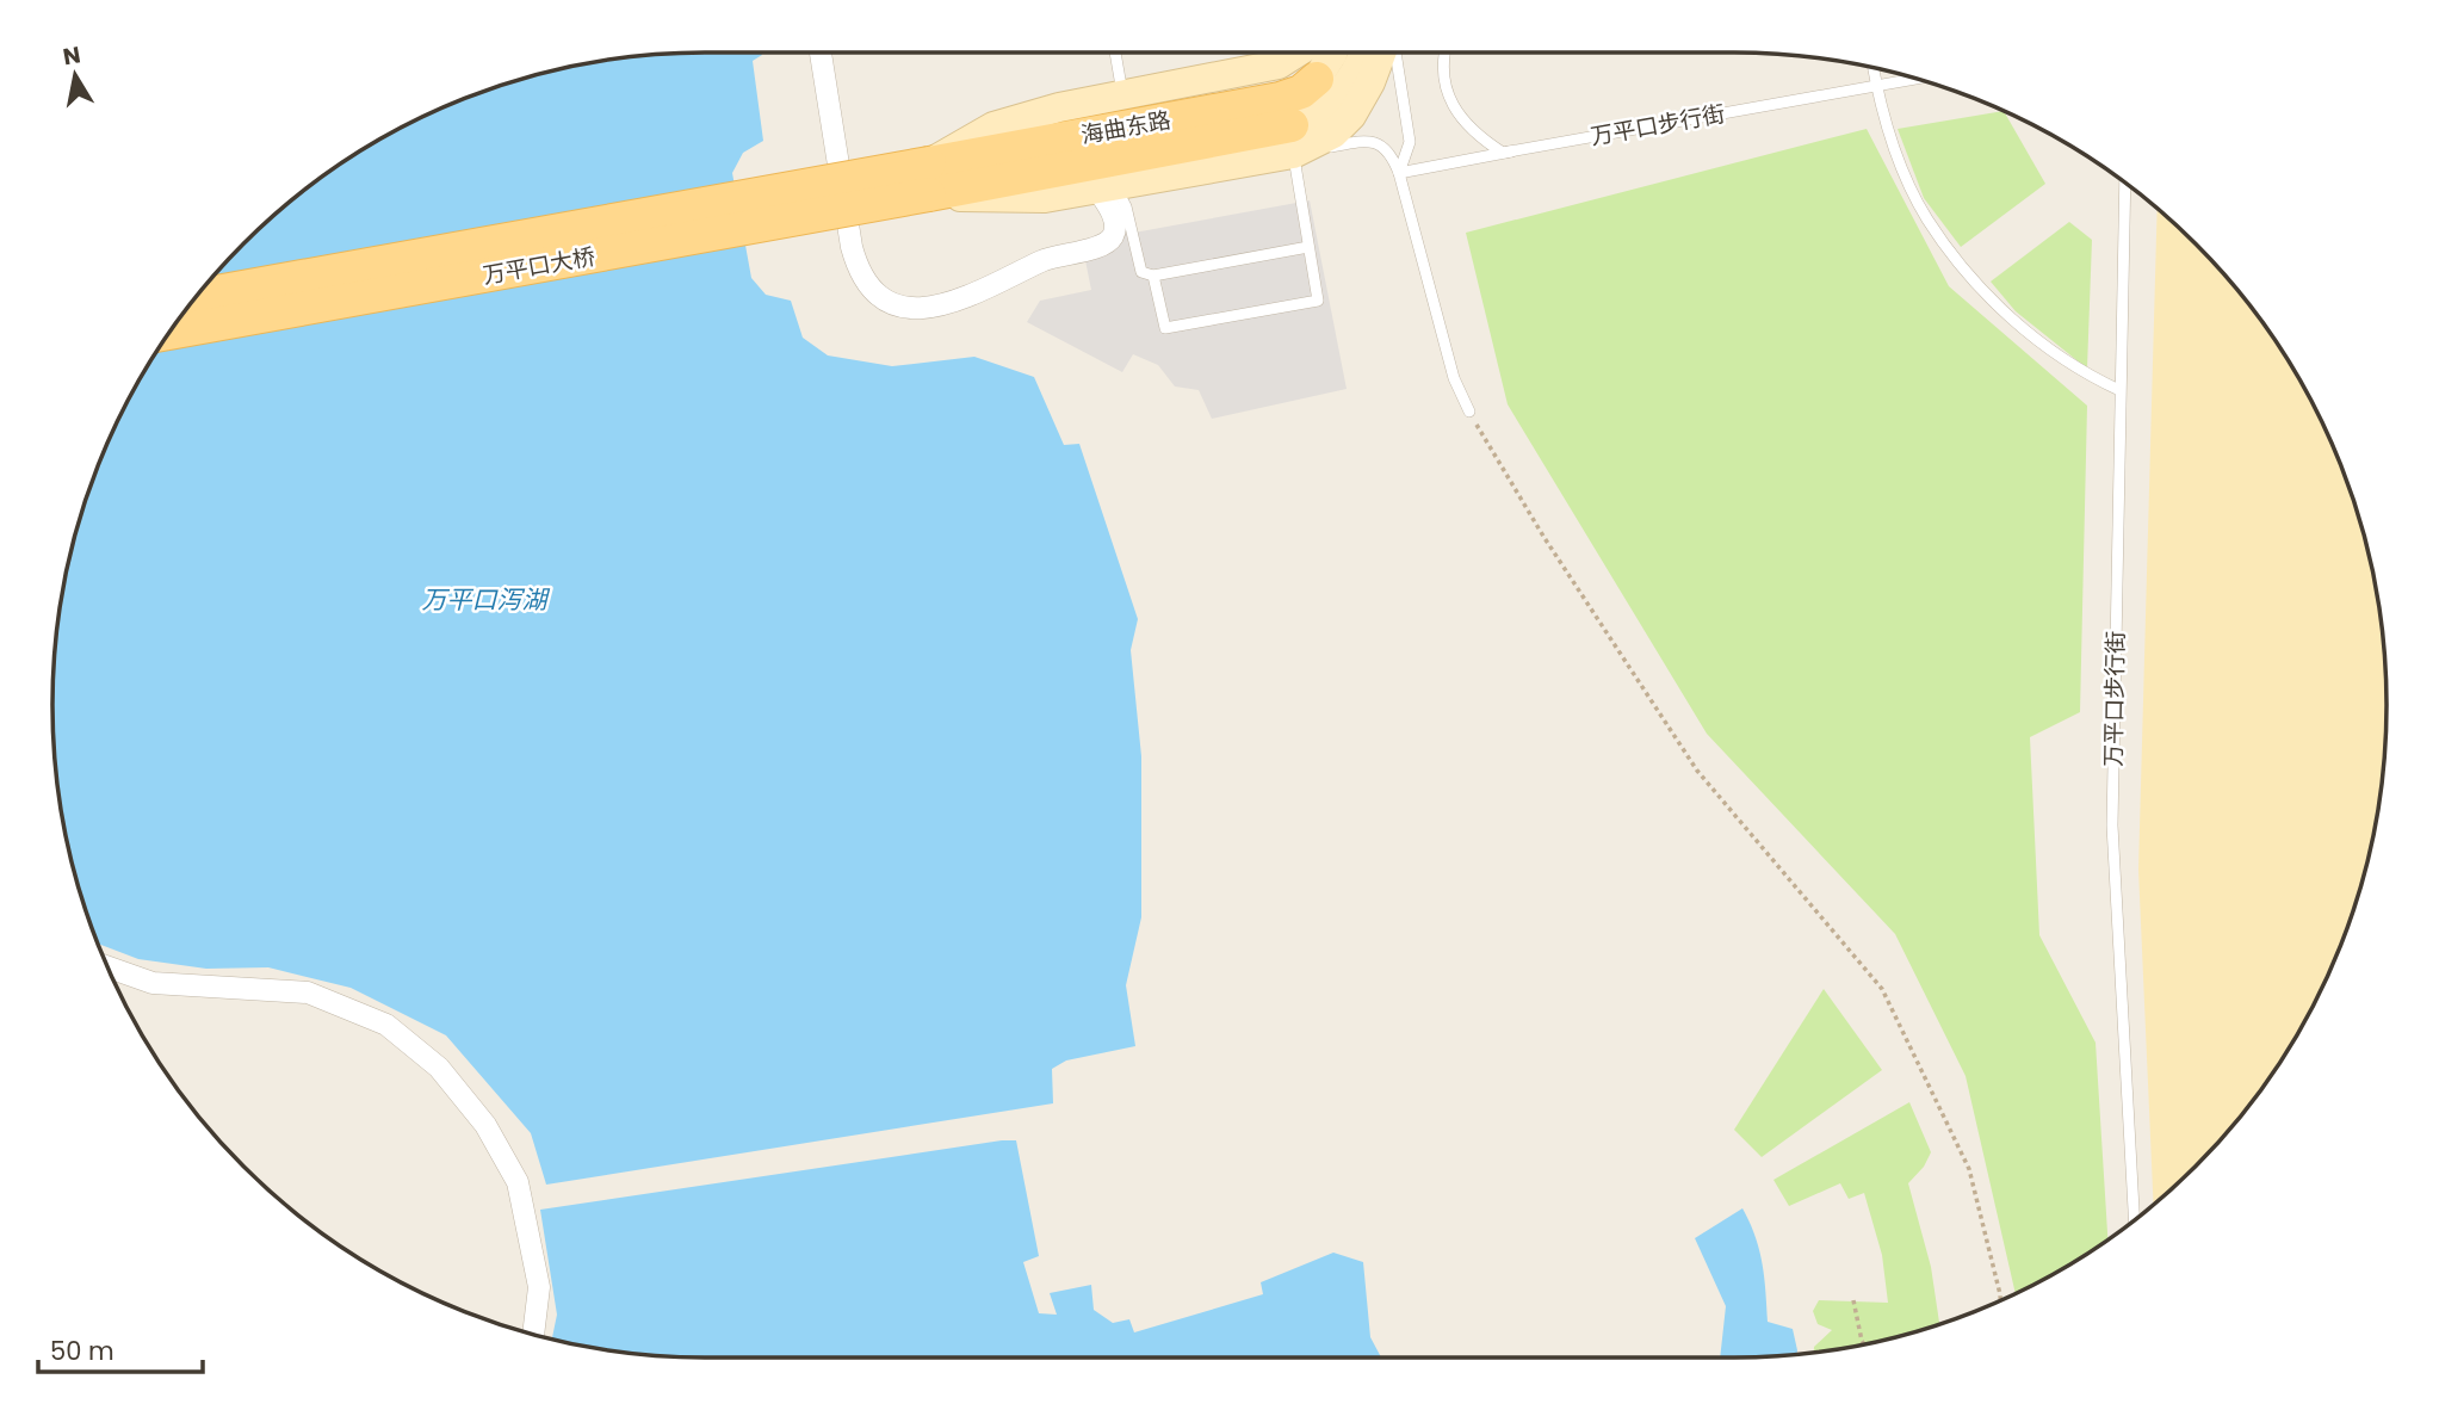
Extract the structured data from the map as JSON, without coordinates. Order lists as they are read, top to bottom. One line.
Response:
{"streets":{"main road":["海曲东路","万平口大桥"],"lane":["万平口步行街"]},"crossings":[["海曲东路","万平口大桥"]],"water":["万平口泻湖"],"scale_bar":"50 m","north":"top"}
